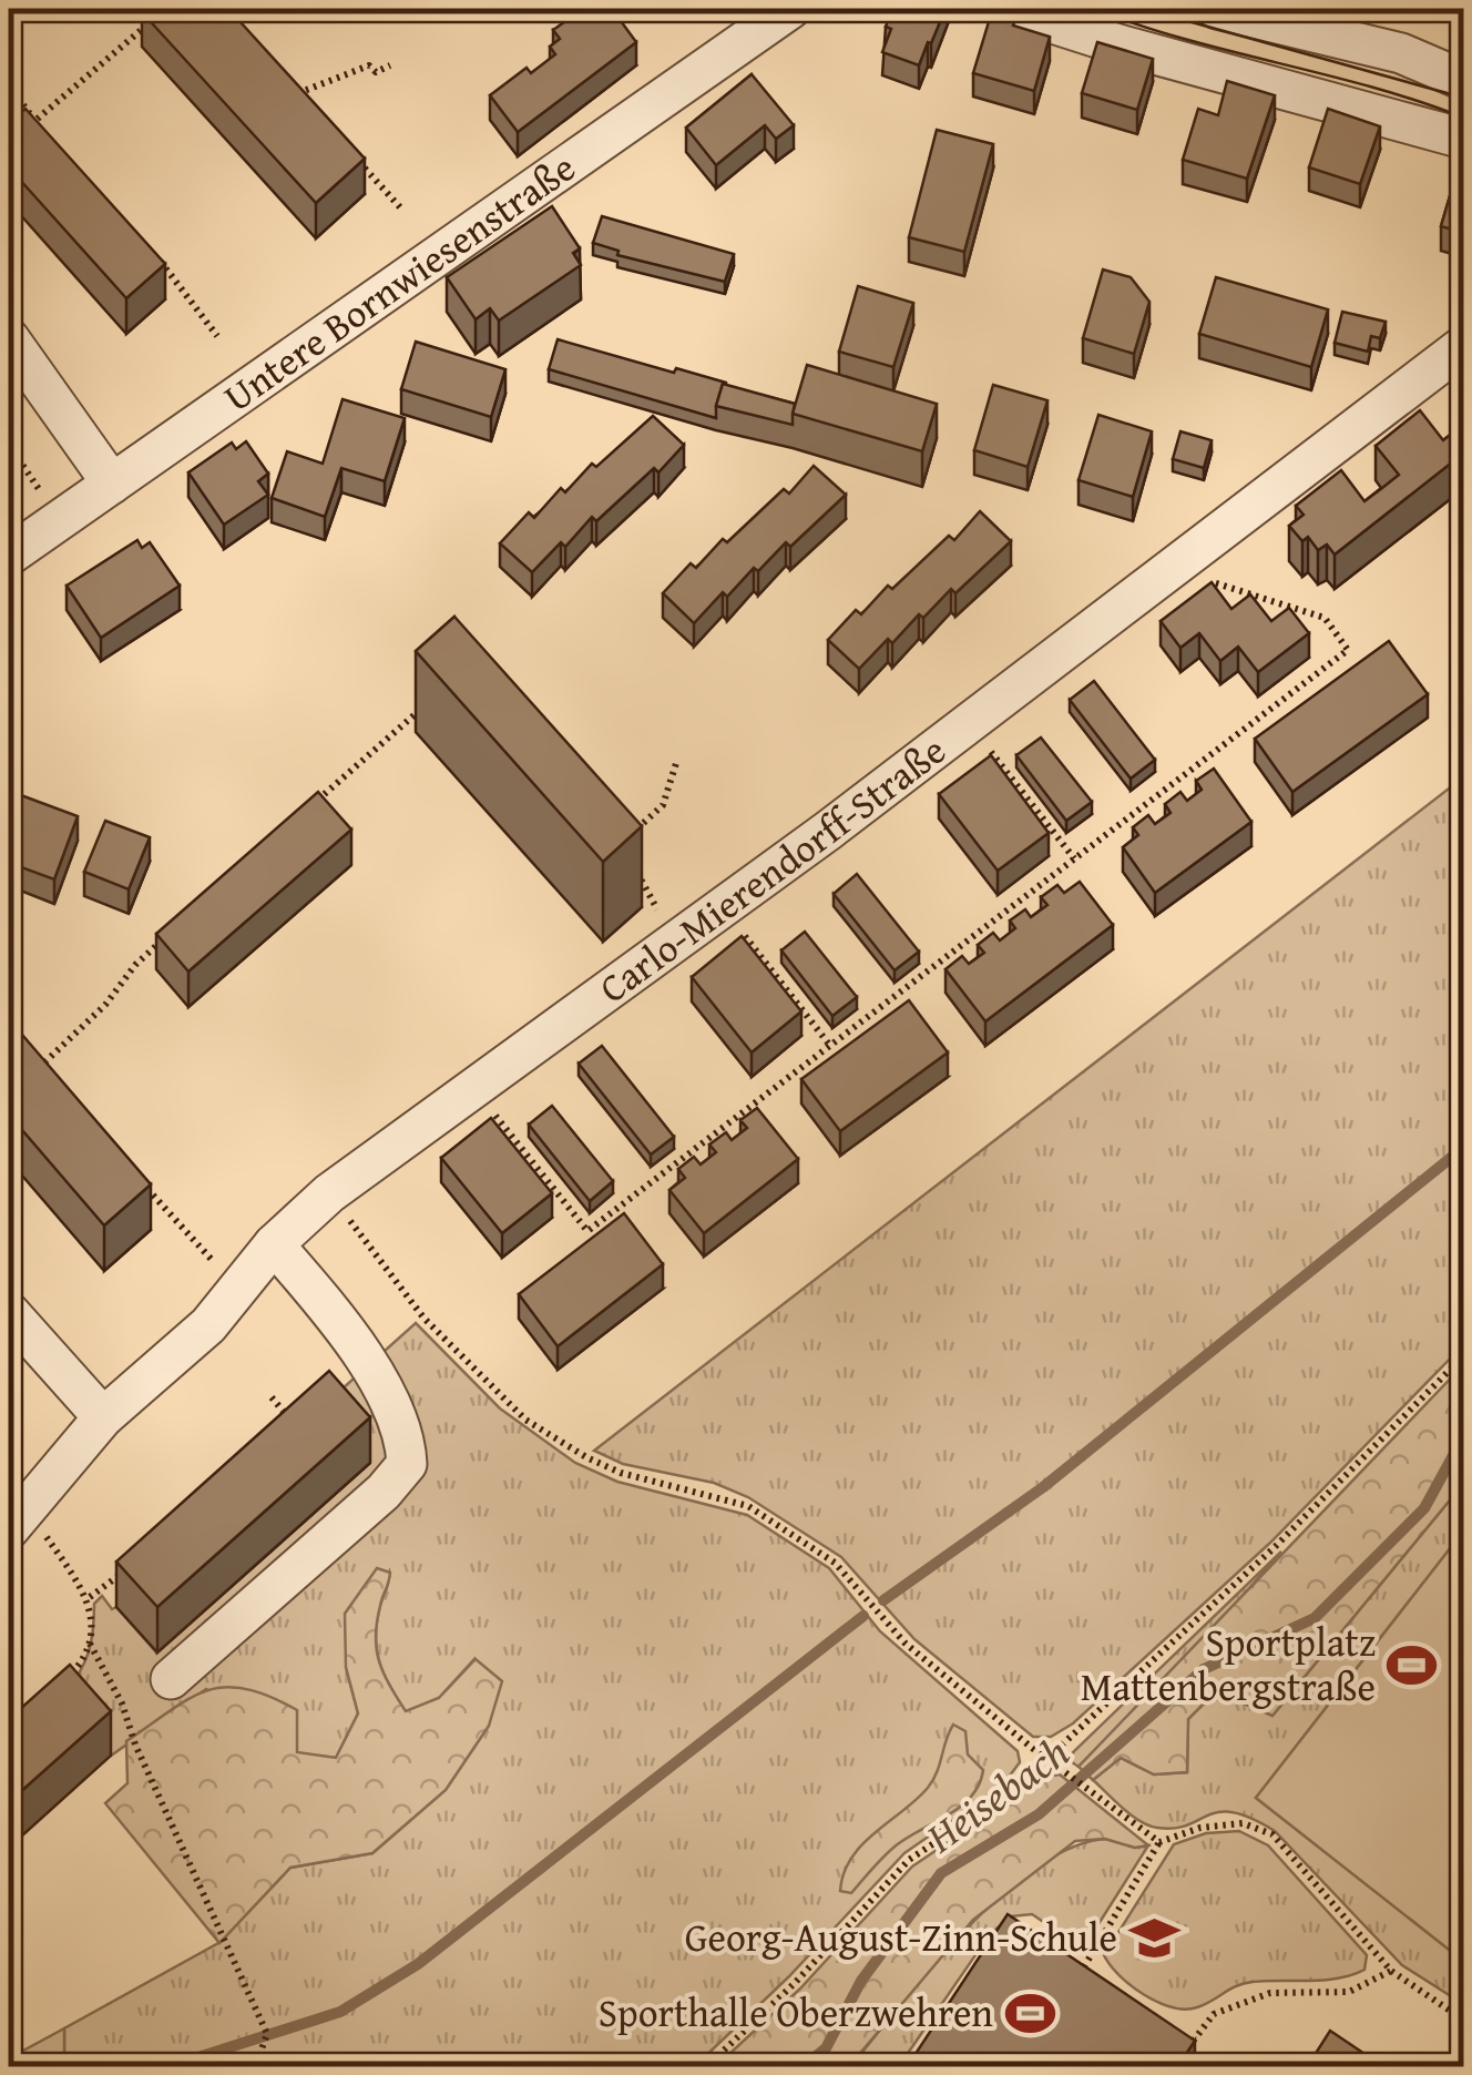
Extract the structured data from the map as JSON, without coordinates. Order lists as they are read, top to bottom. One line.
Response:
{"streets":{"street":["Untere Bornwiesenstraße","Carlo-Mierendorff-Straße"]},"water":["Heisebach"],"places":{"sports":["Sportplatz Mattenbergstraße","Sporthalle Oberzwehren"],"school or university":["Georg-August-Zinn-Schule"]}}
